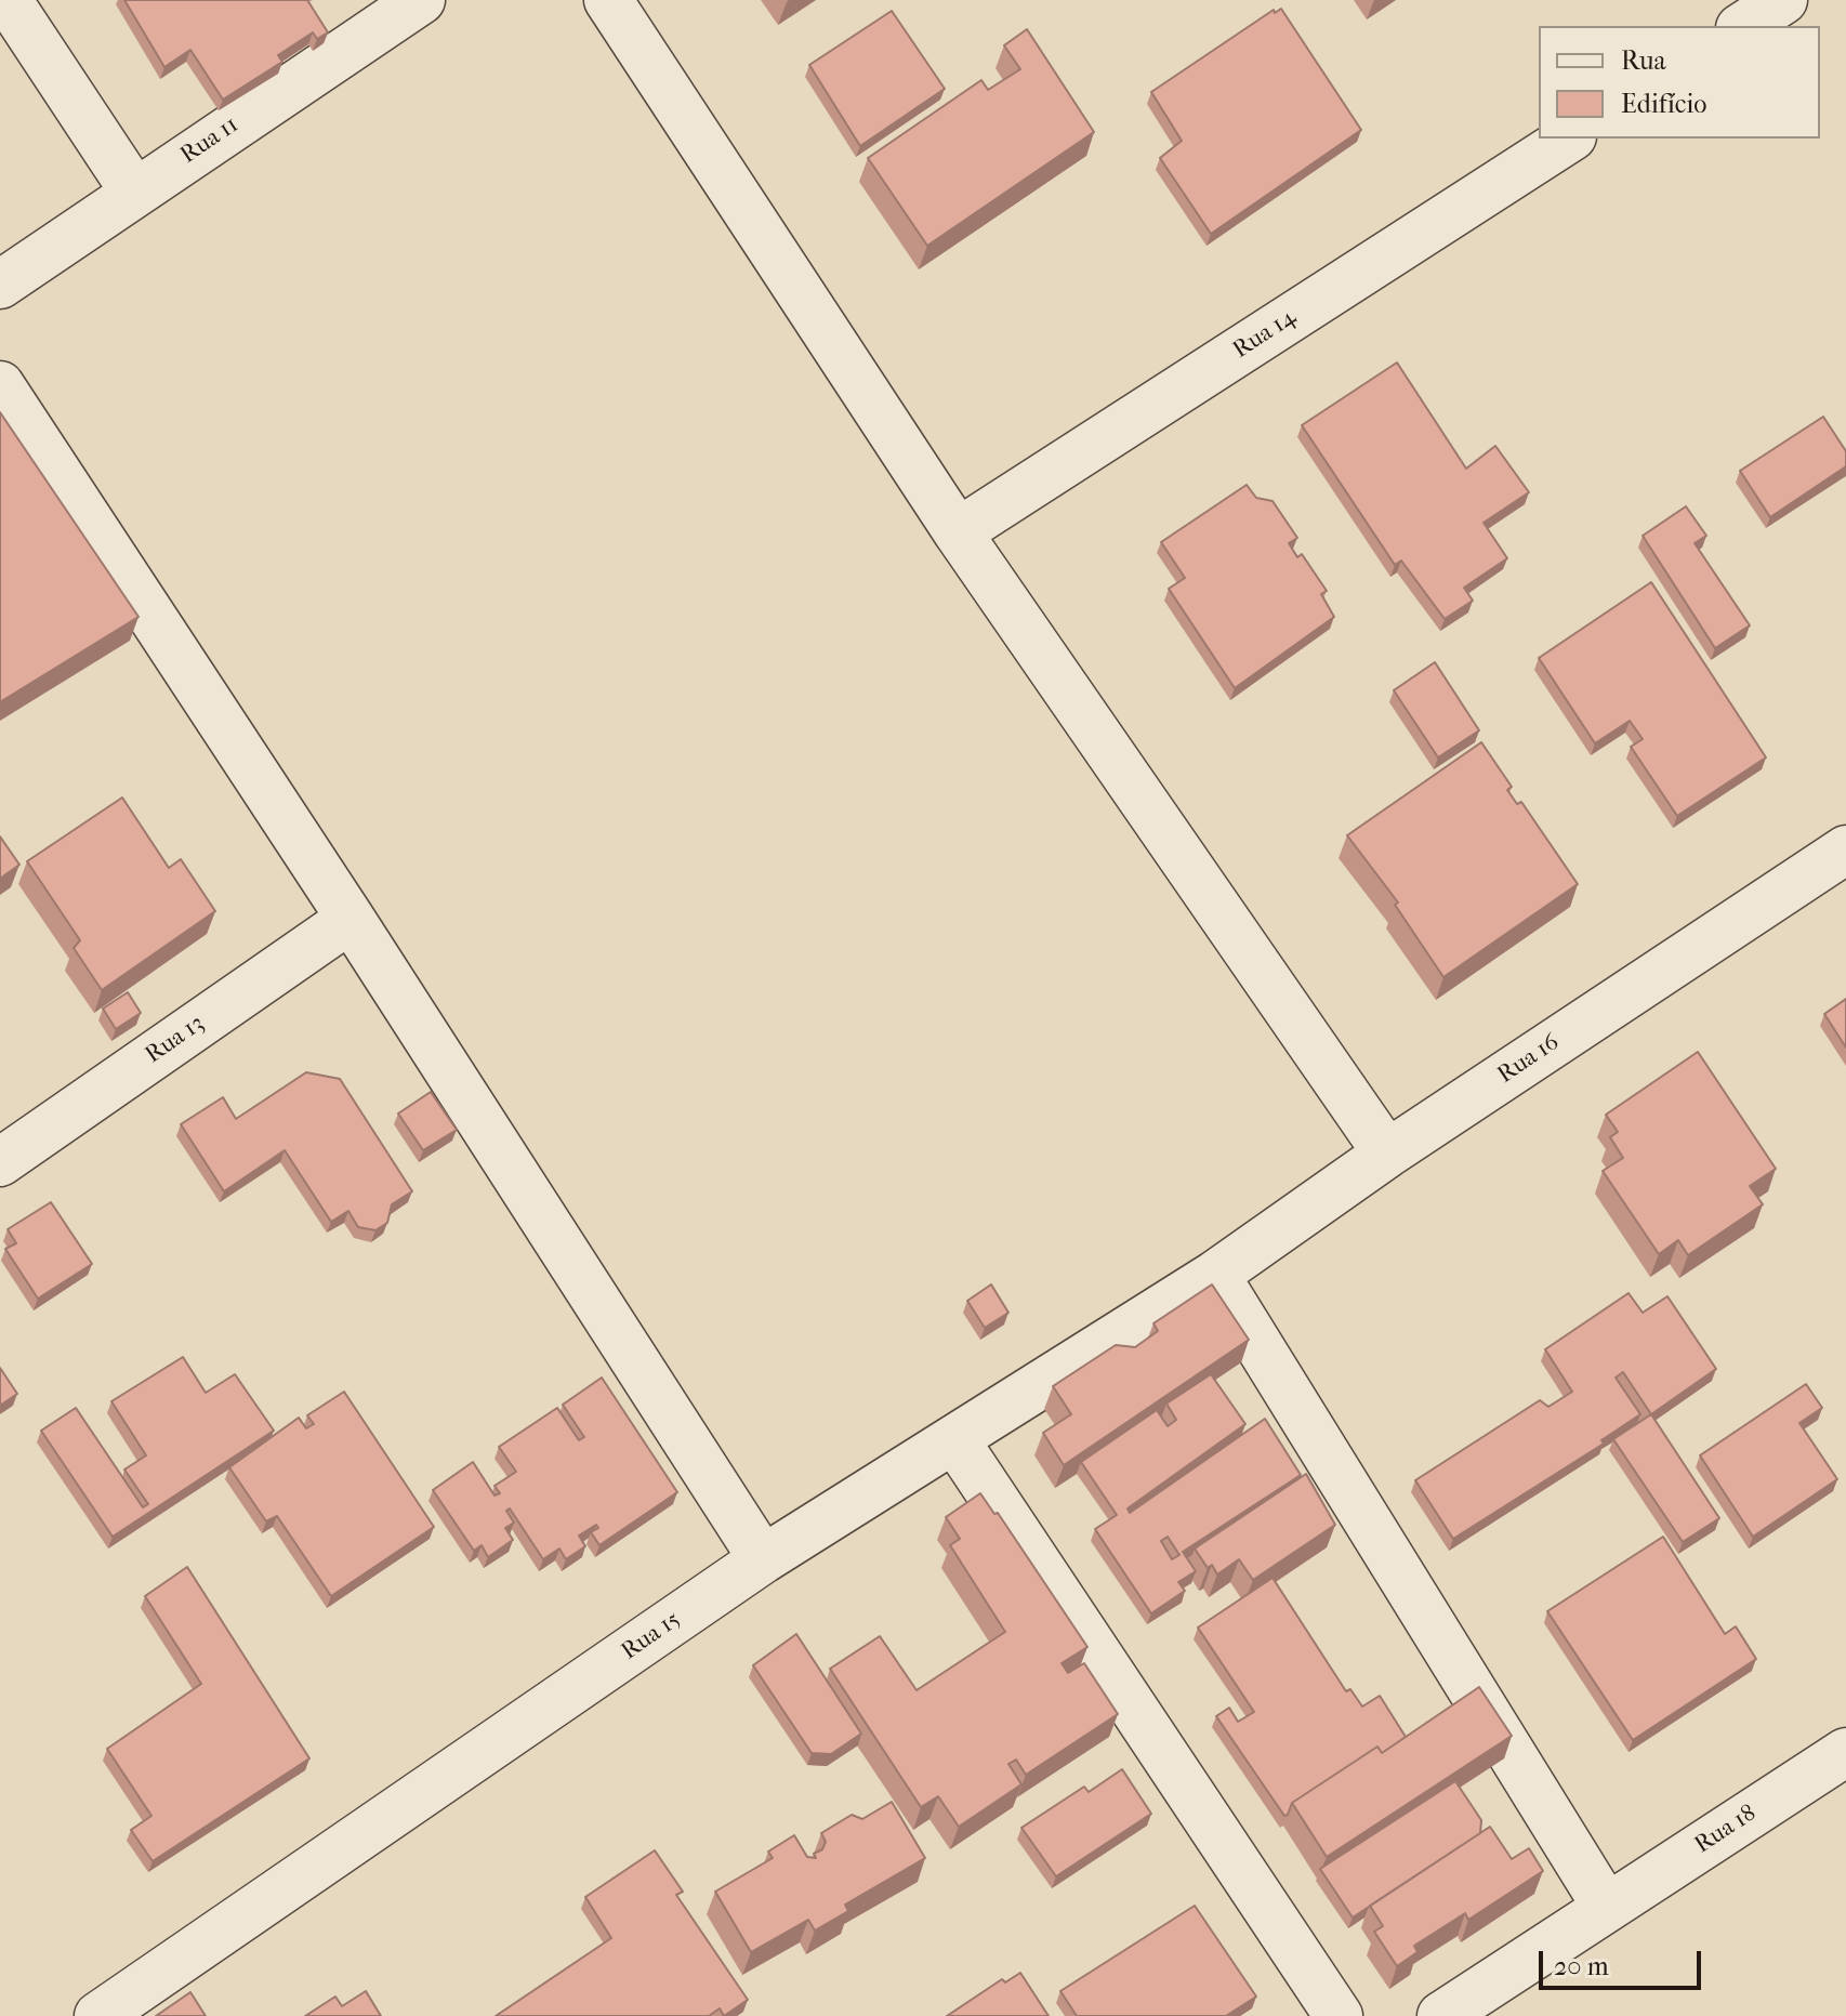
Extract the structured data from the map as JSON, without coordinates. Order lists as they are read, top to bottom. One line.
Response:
{"streets":{"street":["Rua 11","Rua 14","Rua 13","Rua 16","Rua 15","Rua 18"]},"crossings":[["Rua 16","Rua 15"]],"legend":["Rua","Edifício"],"scale_bar":"20 m"}
